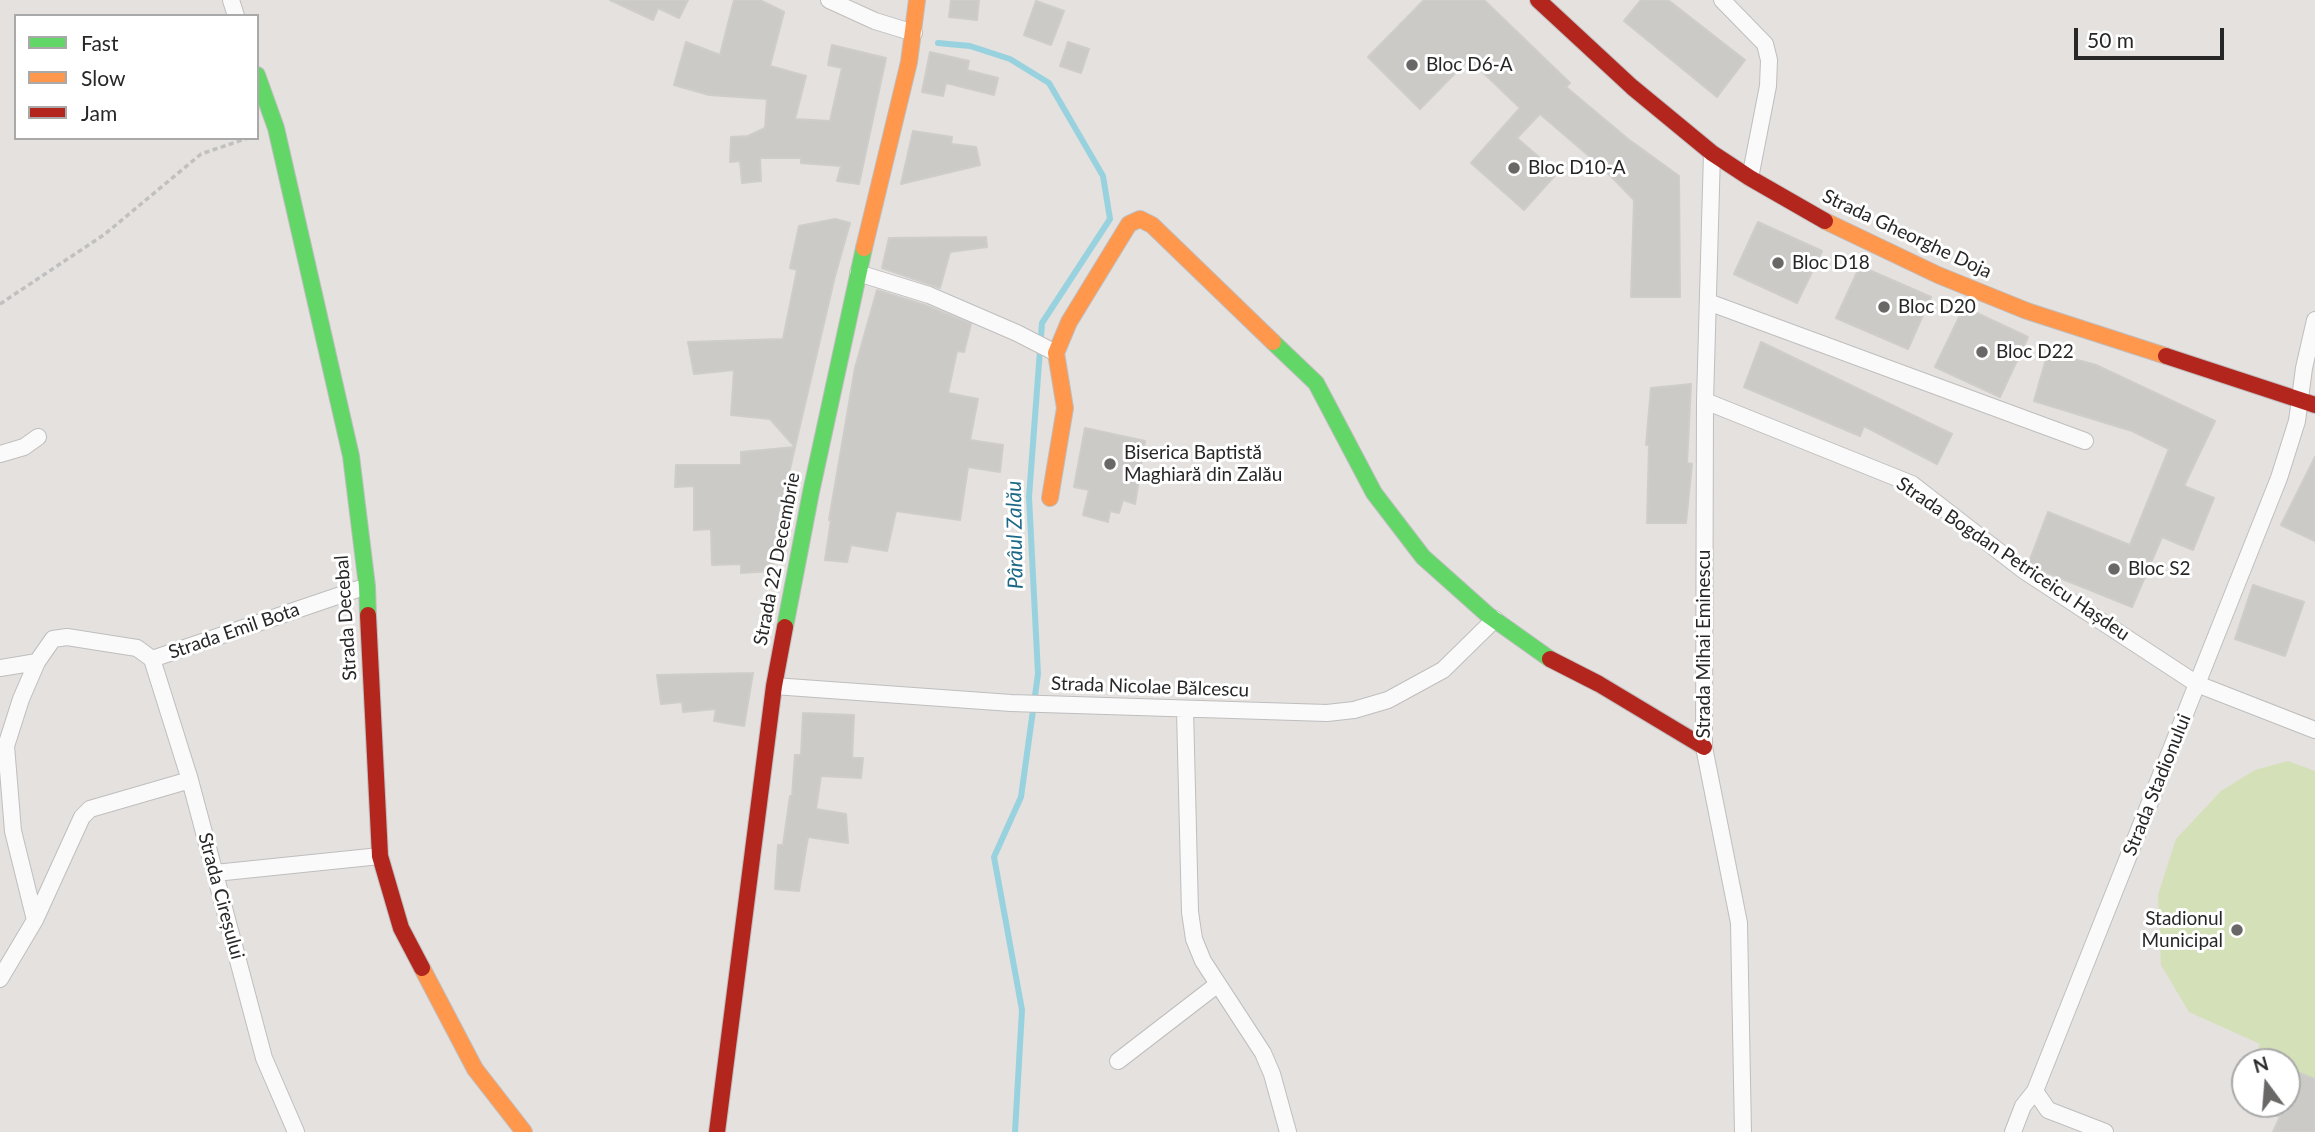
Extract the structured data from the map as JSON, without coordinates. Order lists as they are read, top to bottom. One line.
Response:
{"streets":{"street":["Strada Gheorghe Doja","Strada 22 Decembrie","Strada Bogdan Petriceicu Hașdeu","Strada Decebal","Strada Emil Bota","Strada Mihai Eminescu","Strada Nicolae Bălcescu","Strada Stadionului","Strada Cireșului"]},"crossings":[["Strada Gheorghe Doja","Strada Mihai Eminescu"],["Strada Gheorghe Doja","Strada Stadionului"],["Strada 22 Decembrie","Strada Nicolae Bălcescu"],["Strada Bogdan Petriceicu Hașdeu","Strada Mihai Eminescu"],["Strada Bogdan Petriceicu Hașdeu","Strada Stadionului"],["Strada Decebal","Strada Emil Bota"],["Strada Emil Bota","Strada Cireșului"]],"water":["Pârâul Zalău"],"places":["Bloc D6-A","Bloc D10-A","Bloc D18","Bloc D20","Bloc D22","Biserica Baptistă Maghiară din Zalău","Bloc S2","Stadionul Municipal"],"legend":["Fast","Slow","Jam"],"scale_bar":"50 m","north":"top"}
